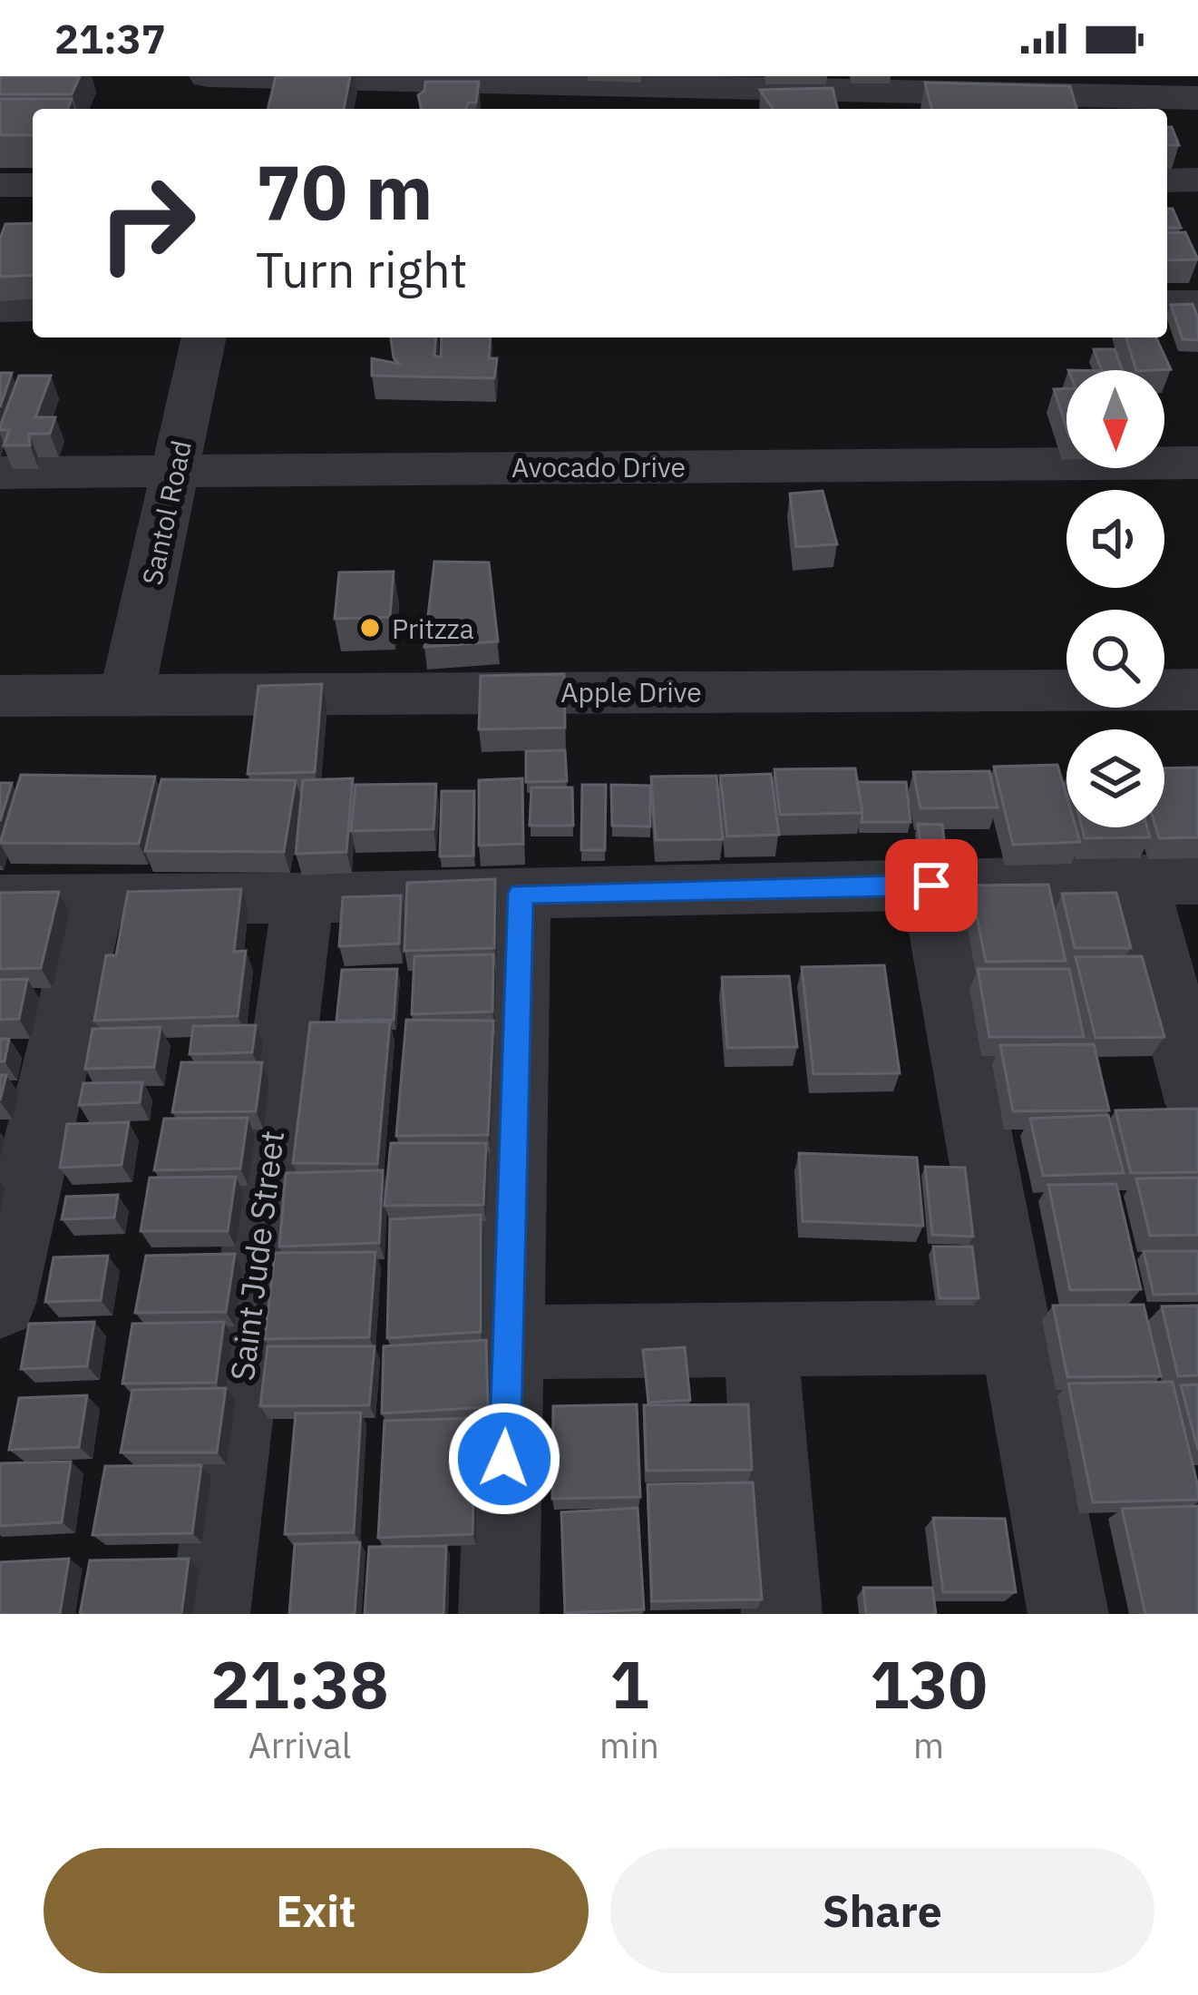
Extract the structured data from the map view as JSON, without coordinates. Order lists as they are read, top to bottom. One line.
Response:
{"streets":{"street":["Avocado Drive","Santol Road","Apple Drive","Saint Jude Street"]},"crossings":[["Avocado Drive","Santol Road"],["Santol Road","Apple Drive"]],"places":["Pritzza"],"north":"bottom","page":{"status":"21:37","turn":["70 m","Turn right"],"eta":["21:38","Arrival","1","min","130","m"],"buttons":["Exit","Share"]}}
